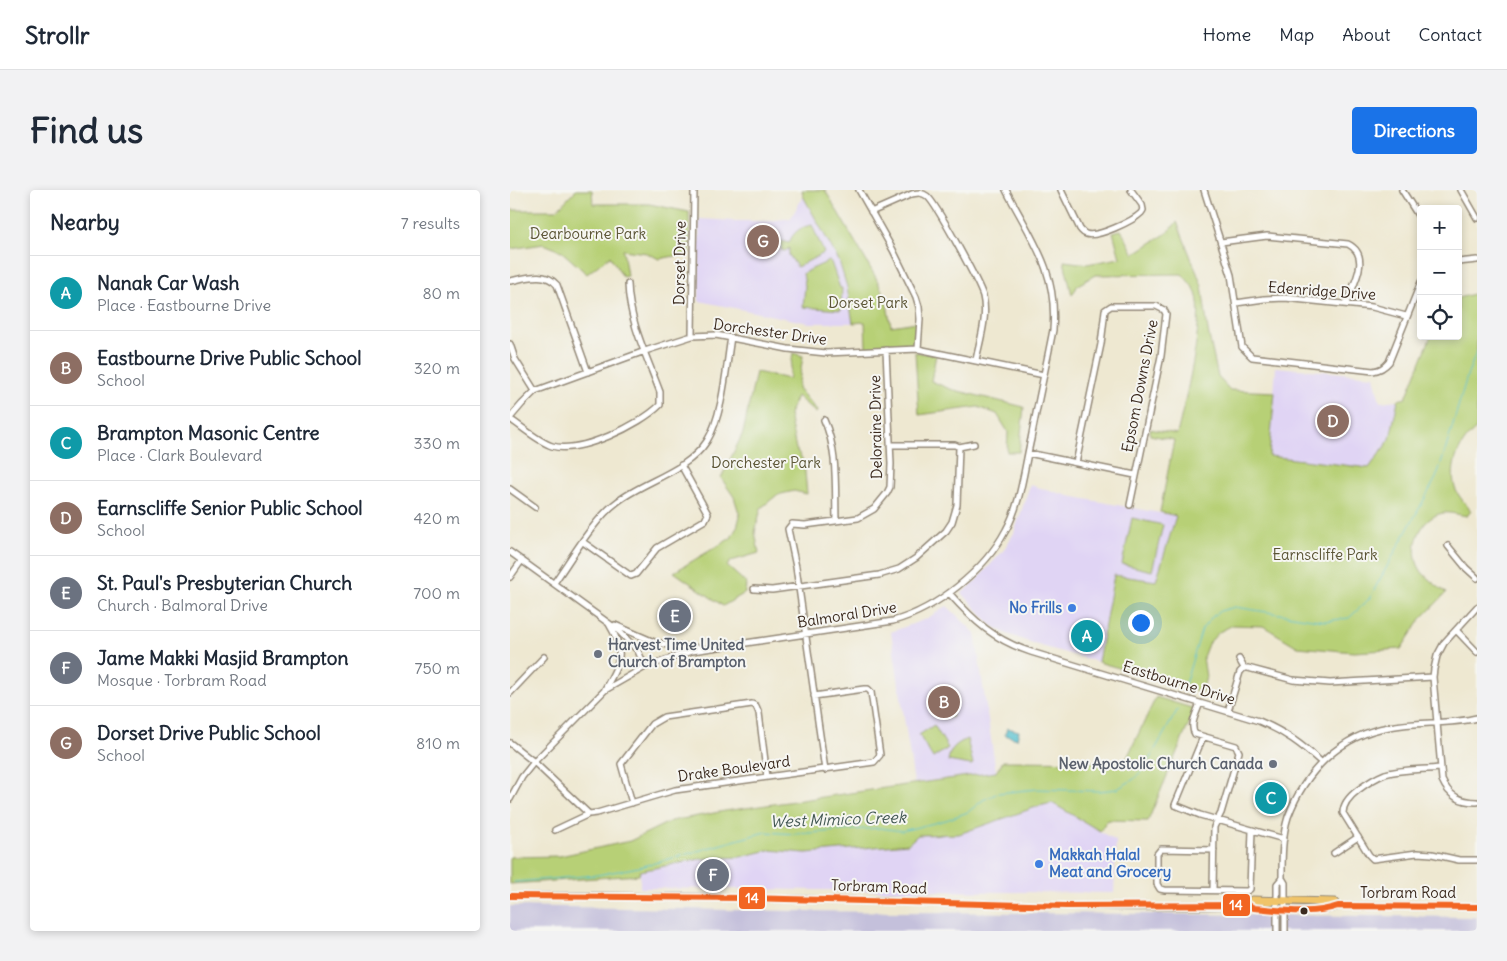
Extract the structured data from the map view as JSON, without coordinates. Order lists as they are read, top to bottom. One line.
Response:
{"streets":{"main road":["Torbram Road"],"street":["Dorset Drive","Edenridge Drive","Dorchester Drive","Epsom Downs Drive","Deloraine Drive","Balmoral Drive","Eastbourne Drive","Drake Boulevard"]},"crossings":[["Dorset Drive","Dorchester Drive"],["Dorchester Drive","Deloraine Drive"],["Dorchester Drive","Balmoral Drive"],["Deloraine Drive","Balmoral Drive"],["Balmoral Drive","Eastbourne Drive"]],"water":["West Mimico Creek"],"parks":["Dearbourne Park","Dorset Park","Dorchester Park","Earnscliffe Park"],"places":["No Frills","Harvest Time United Church of Brampton","New Apostolic Church Canada","Makkah Halal Meat and Grocery"],"lines":["transit line 14"],"page":{"header":"Strollr","nav":["Home","Map","About","Contact"],"buttons":"Directions","title":"Find us","heading":["Nearby","7 results"],"map_buttons":["+","−"],"pins":["G","D","E","A","B","C","F"],"list":[{"mark":"A","name":"Nanak Car Wash","note":"Place · Eastbourne Drive","value":"80 m"},{"mark":"B","name":"Eastbourne Drive Public School","note":"School","value":"320 m"},{"mark":"C","name":"Brampton Masonic Centre","note":"Place · Clark Boulevard","value":"330 m"},{"mark":"D","name":"Earnscliffe Senior Public School","note":"School","value":"420 m"},{"mark":"E","name":"St. Paul's Presbyterian Church","note":"Church · Balmoral Drive","value":"700 m"},{"mark":"F","name":"Jame Makki Masjid Brampton","note":"Mosque · Torbram Road","value":"750 m"},{"mark":"G","name":"Dorset Drive Public School","note":"School","value":"810 m"}]}}
